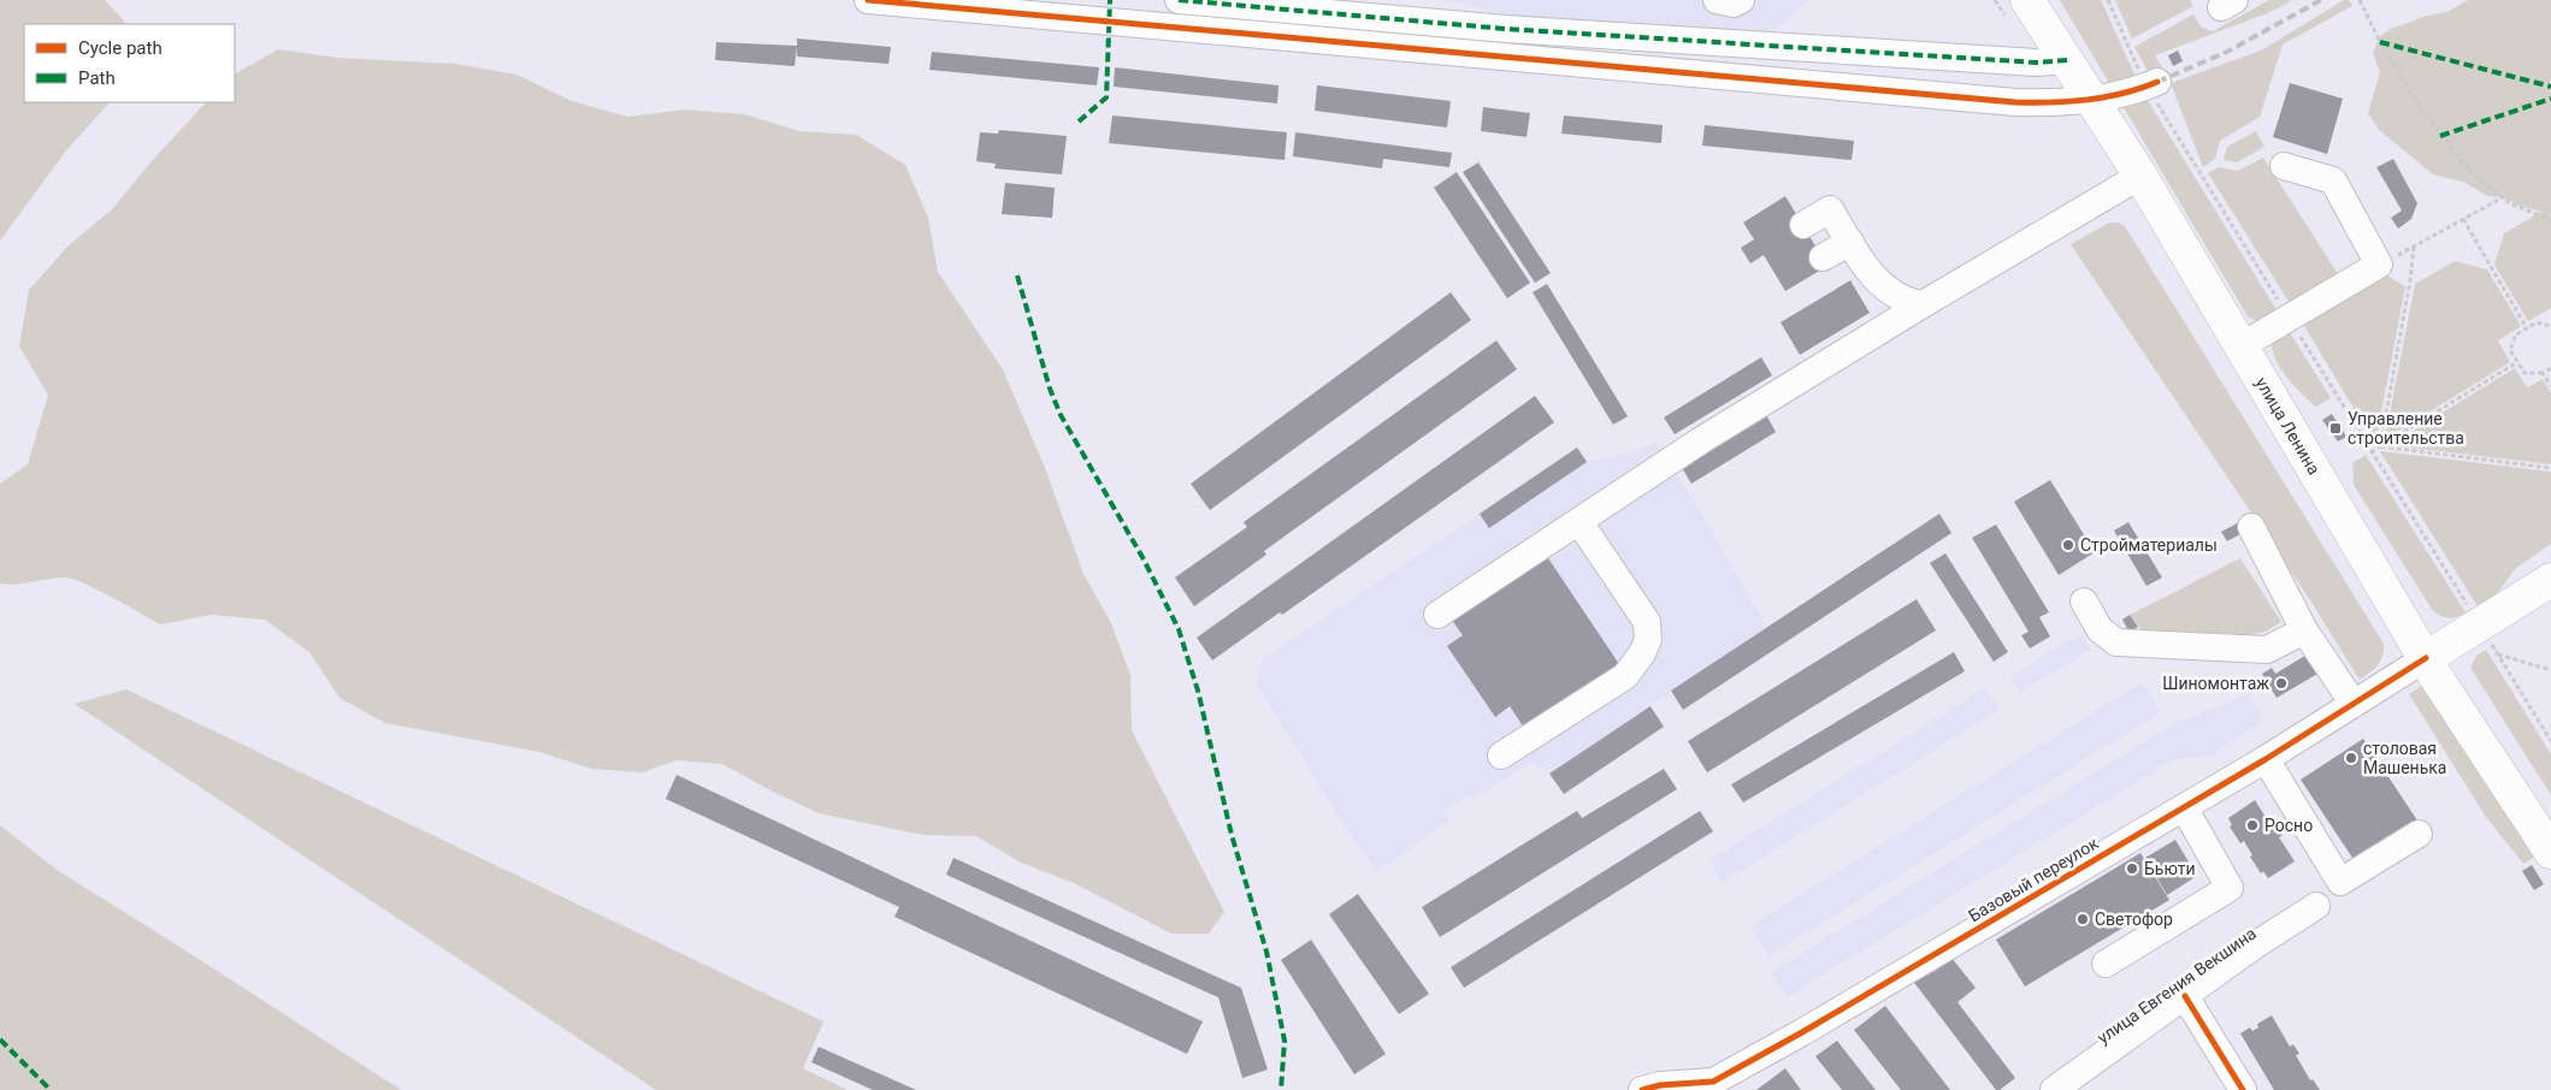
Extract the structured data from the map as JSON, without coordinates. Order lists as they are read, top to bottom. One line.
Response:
{"streets":{"main road":["улица Ленина"],"street":["Базовый переулок","улица Евгения Векшина"]},"crossings":[["улица Ленина","Базовый переулок"]],"places":{"transit":["Управление строительства"],"other":["Стройматериалы","Шиномонтаж","cтоловая Машенька","Росно","Бьюти","Светофор"]},"legend":["Cycle path","Path"]}
